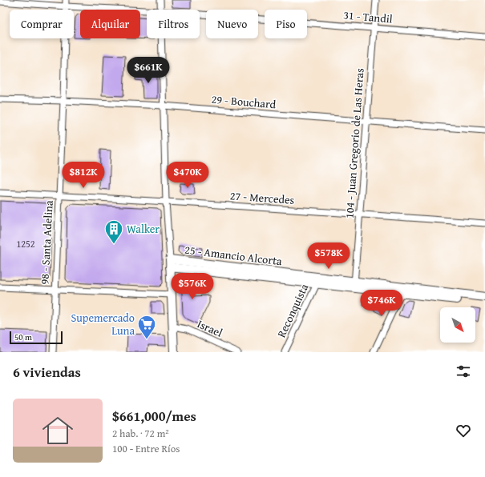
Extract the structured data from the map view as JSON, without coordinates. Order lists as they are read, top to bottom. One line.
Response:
{"streets":{"street":["31 - Tandil","29 - Bouchard","104 - Juan Gregorio de Las Heras","27 - Mercedes","98 - Santa Adelina","Reconquista","Israel"]},"crossings":[["31 - Tandil","104 - Juan Gregorio de Las Heras"],["31 - Tandil","98 - Santa Adelina"],["29 - Bouchard","104 - Juan Gregorio de Las Heras"],["29 - Bouchard","98 - Santa Adelina"],["104 - Juan Gregorio de Las Heras","27 - Mercedes"],["27 - Mercedes","98 - Santa Adelina"]],"places":{"building":["Walker"],"supermarket":["Supemercado Luna"]},"house_numbers":["1252"],"scale_bar":"50 m","north":"bottom right","page":{"chip":["Comprar","Alquilar","Filtros","Nuevo","Piso"],"price":["$661K","$812K","$470K","$578K","$576K","$746K"],"scale":"50 m","heading":"6 viviendas","list":[{"name":"$661,000/mes","note":"2 hab. · 72 m² · 100 - Entre Ríos"}]}}
